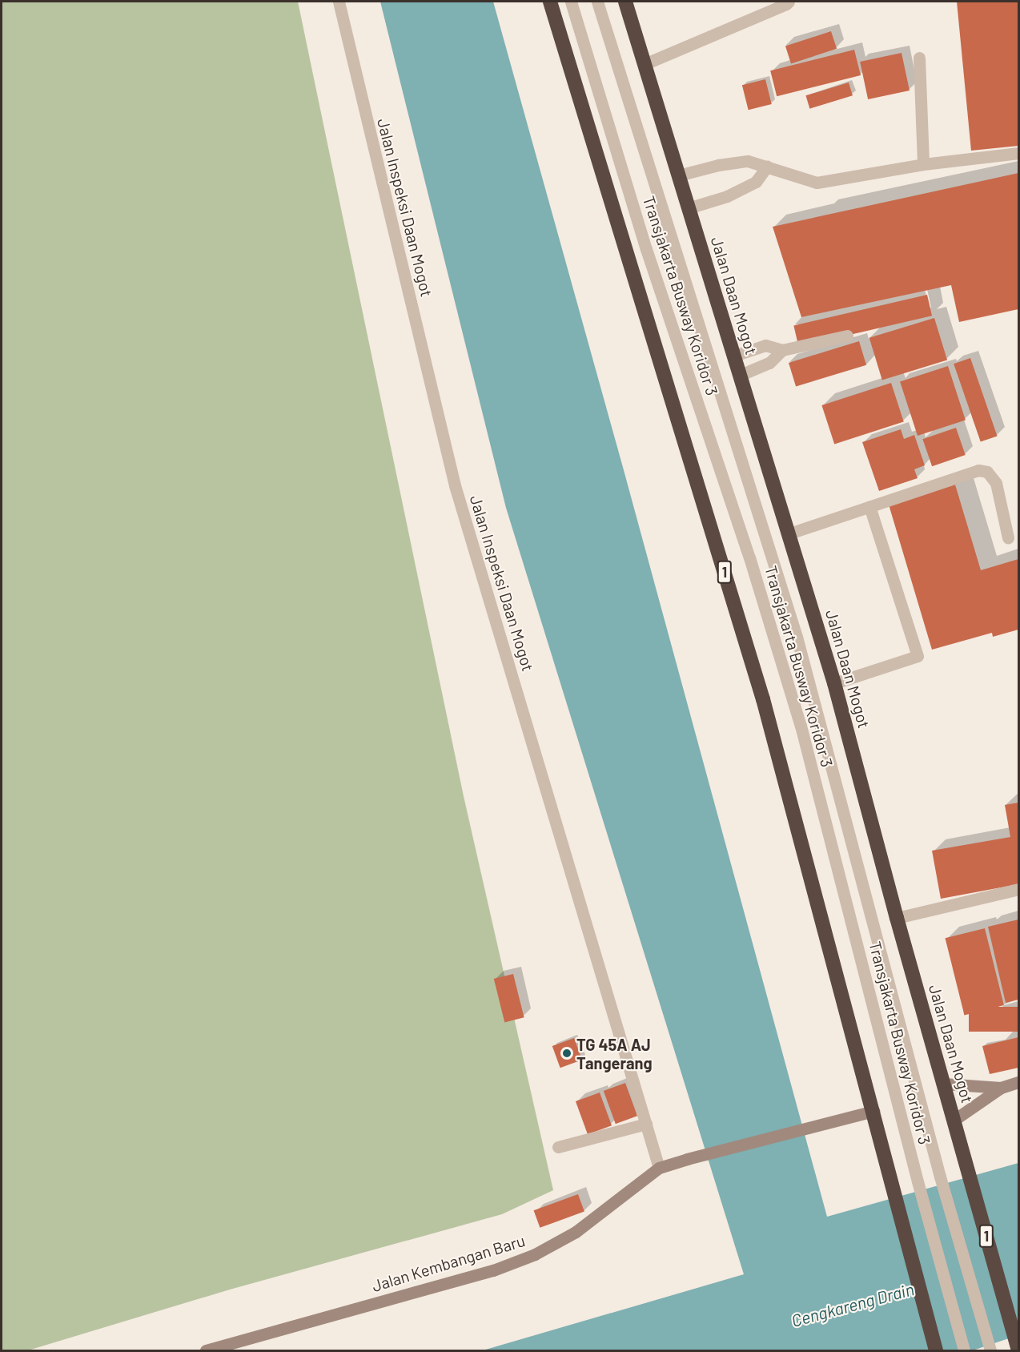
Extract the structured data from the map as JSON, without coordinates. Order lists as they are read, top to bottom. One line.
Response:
{"streets":{"highway":["Jalan Daan Mogot","1"],"main road":["Jalan Kembangan Baru"],"street":["Jalan Inspeksi Daan Mogot","Transjakarta Busway Koridor 3"]},"crossings":[["Jalan Inspeksi Daan Mogot","Jalan Kembangan Baru"],["1","Jalan Kembangan Baru"]],"water":["Cengkareng Drain"],"places":["TG 45A AJ Tangerang"]}
